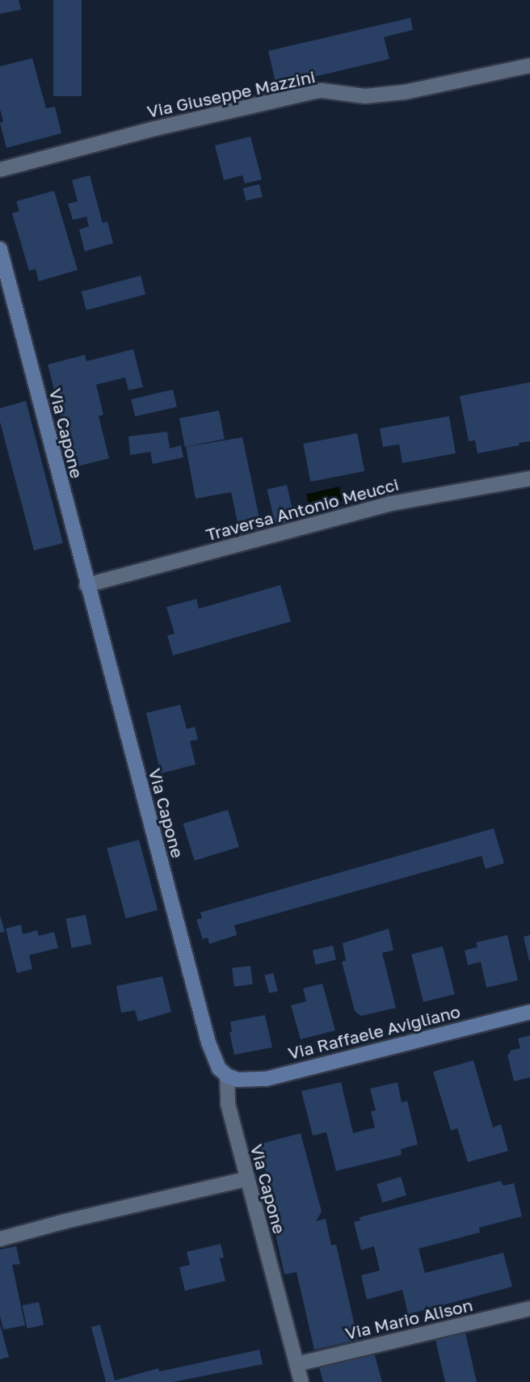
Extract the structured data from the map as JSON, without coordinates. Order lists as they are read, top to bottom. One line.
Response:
{"streets":{"street":["Via Giuseppe Mazzini","Via Capone","Traversa Antonio Meucci","Via Raffaele Avigliano","Via Mario Alison"]},"crossings":[["Via Capone","Traversa Antonio Meucci"],["Via Capone","Via Raffaele Avigliano"],["Via Capone","Via Mario Alison"]]}
